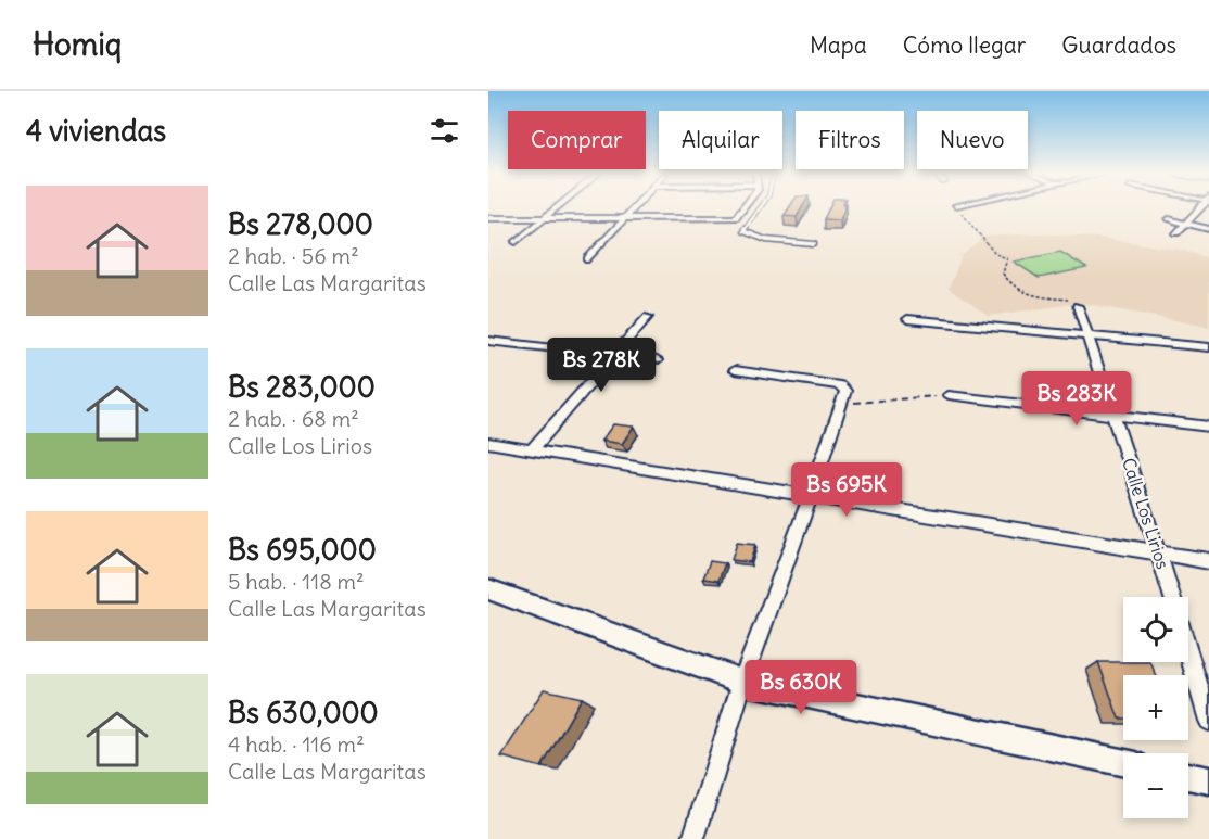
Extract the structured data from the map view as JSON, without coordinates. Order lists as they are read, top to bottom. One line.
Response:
{"streets":{"street":["Calle Los Lirios"]},"page":{"header":"Homiq","nav":["Mapa","Cómo llegar","Guardados"],"heading":"4 viviendas","chip":["Comprar","Alquilar","Filtros","Nuevo"],"list":[{"name":"Bs 278,000","note":"2 hab. · 56 m² · Calle Las Margaritas"},{"name":"Bs 283,000","note":"2 hab. · 68 m² · Calle Los Lirios"},{"name":"Bs 695,000","note":"5 hab. · 118 m² · Calle Las Margaritas"},{"name":"Bs 630,000","note":"4 hab. · 116 m² · Calle Las Margaritas"}],"price":["Bs 278K","Bs 283K","Bs 695K","Bs 630K"],"map_buttons":["+","−"]}}
